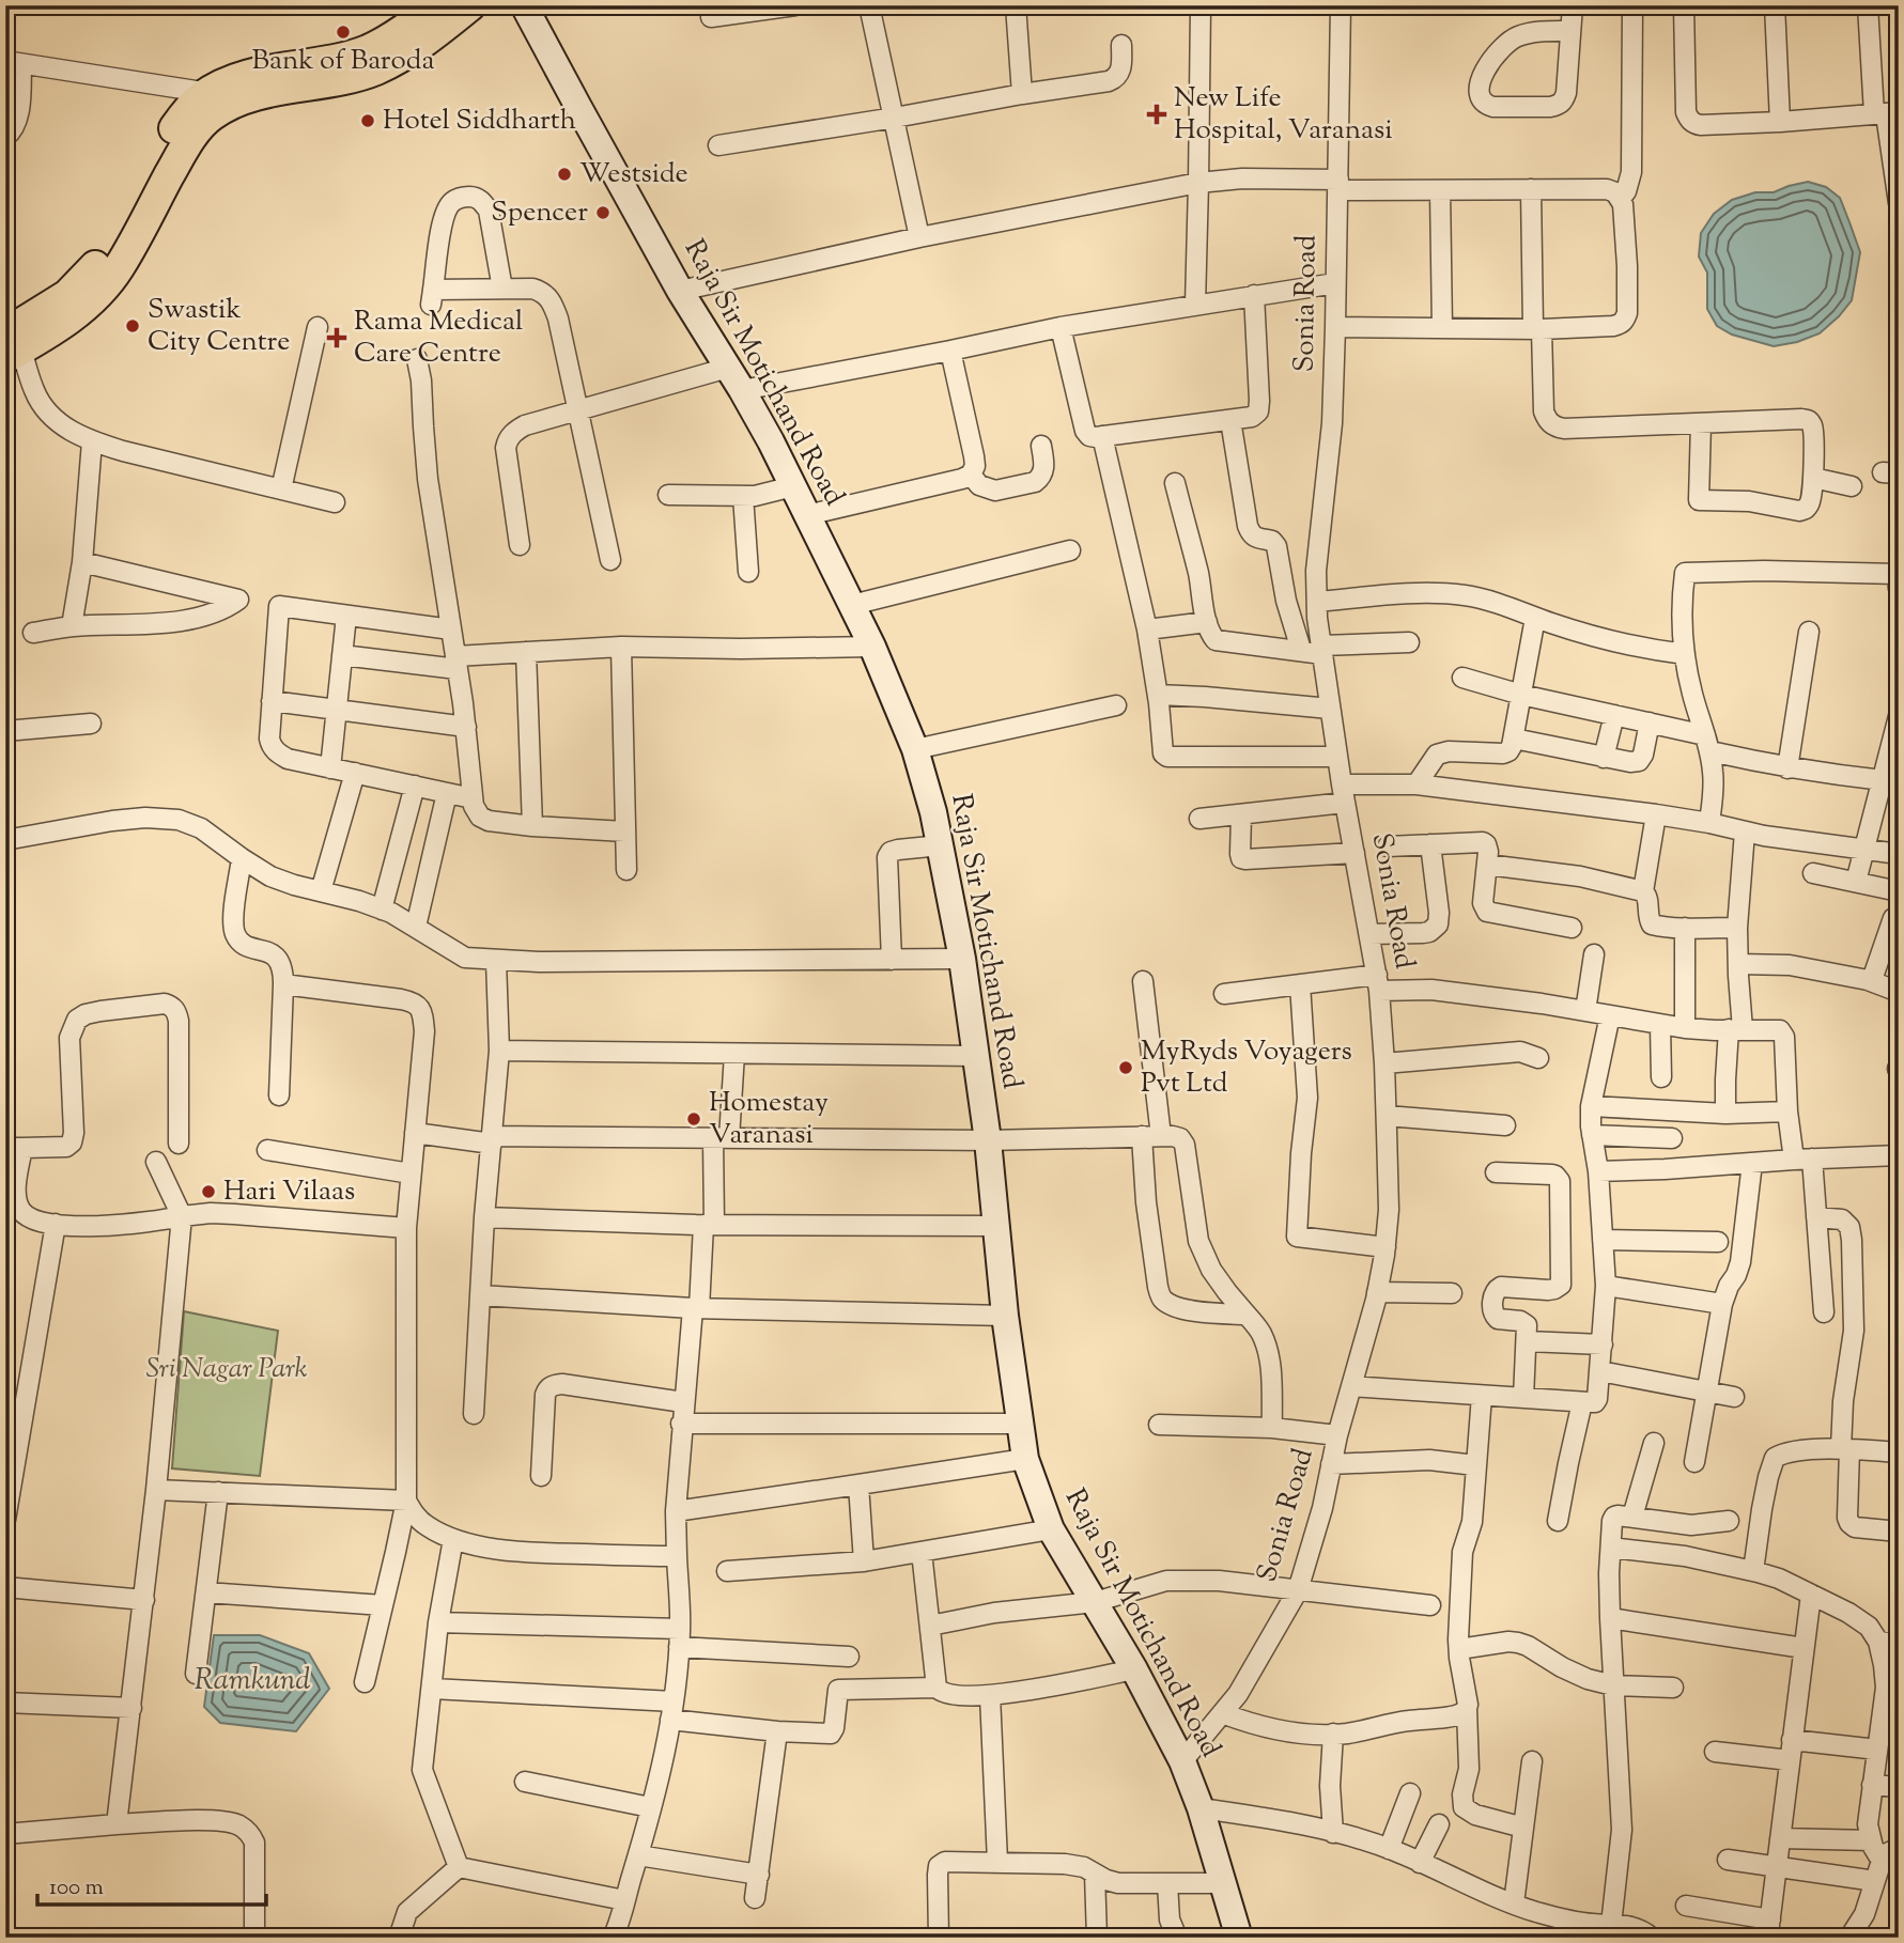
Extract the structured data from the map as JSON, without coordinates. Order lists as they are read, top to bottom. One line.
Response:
{"streets":{"street":["Sonia Road","Raja Sir Motichand Road"]},"crossings":[["Sonia Road","Raja Sir Motichand Road"]],"water":["Ramkund"],"parks":["Sri Nagar Park"],"places":{"other":["Bank of Baroda","Hotel Siddharth","Westside","Spencer","Swastik City Centre","MyRyds Voyagers Pvt Ltd","Homestay Varanasi","Hari Vilaas"],"health":["New Life Hospital, Varanasi","Rama Medical Care Centre"]},"scale_bar":"100 m"}
